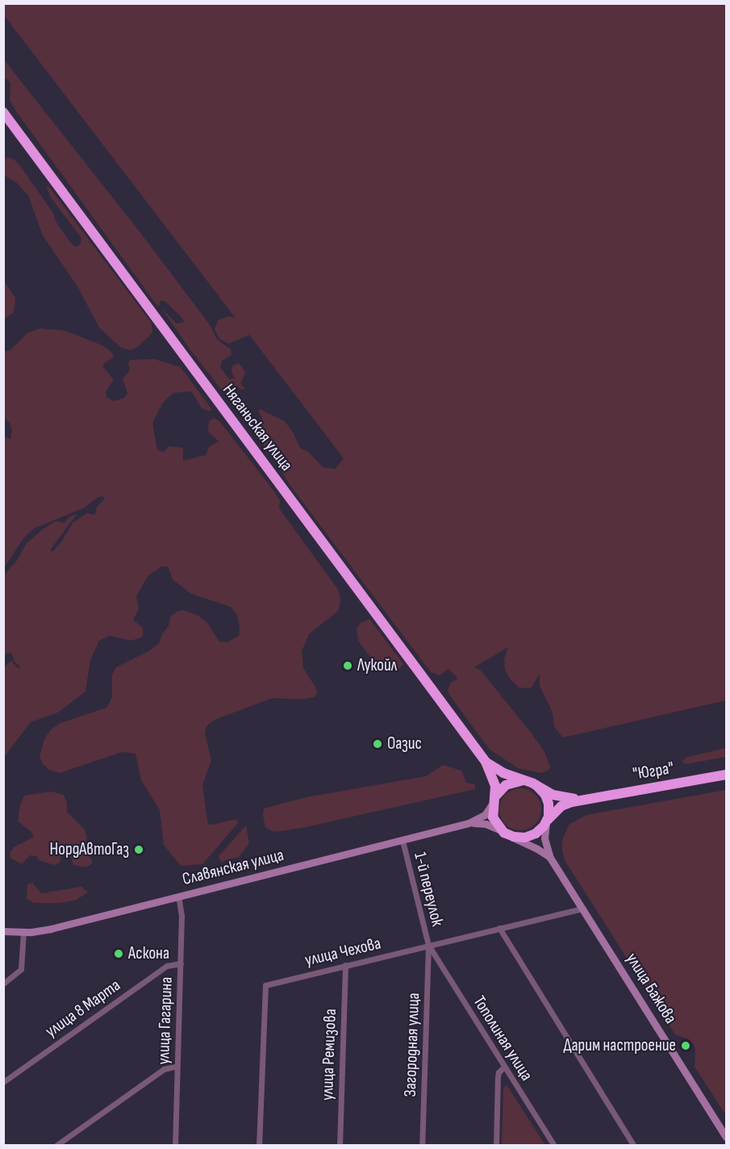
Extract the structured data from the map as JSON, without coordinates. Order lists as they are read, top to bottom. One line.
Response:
{"streets":{"highway":["Няганьская улица","\"Югра\""],"street":["Славянская улица","1-й переулок","улица Чехова","улица Бажова","улица 8 Марта","улица Гагарина","Тополиная улица","Загородная улица","улица Ремизова"]},"crossings":[["Славянская улица","1-й переулок"],["Славянская улица","улица Гагарина"],["1-й переулок","улица Чехова"],["1-й переулок","Тополиная улица"],["1-й переулок","Загородная улица"],["улица Чехова","улица Бажова"],["улица Чехова","Тополиная улица"],["улица Чехова","Загородная улица"],["улица Чехова","улица Ремизова"],["улица 8 Марта","улица Гагарина"],["Тополиная улица","Загородная улица"]],"places":["Лукойл","Оазис","НордАвтоГаз","Аскона","Дарим настроение"]}
